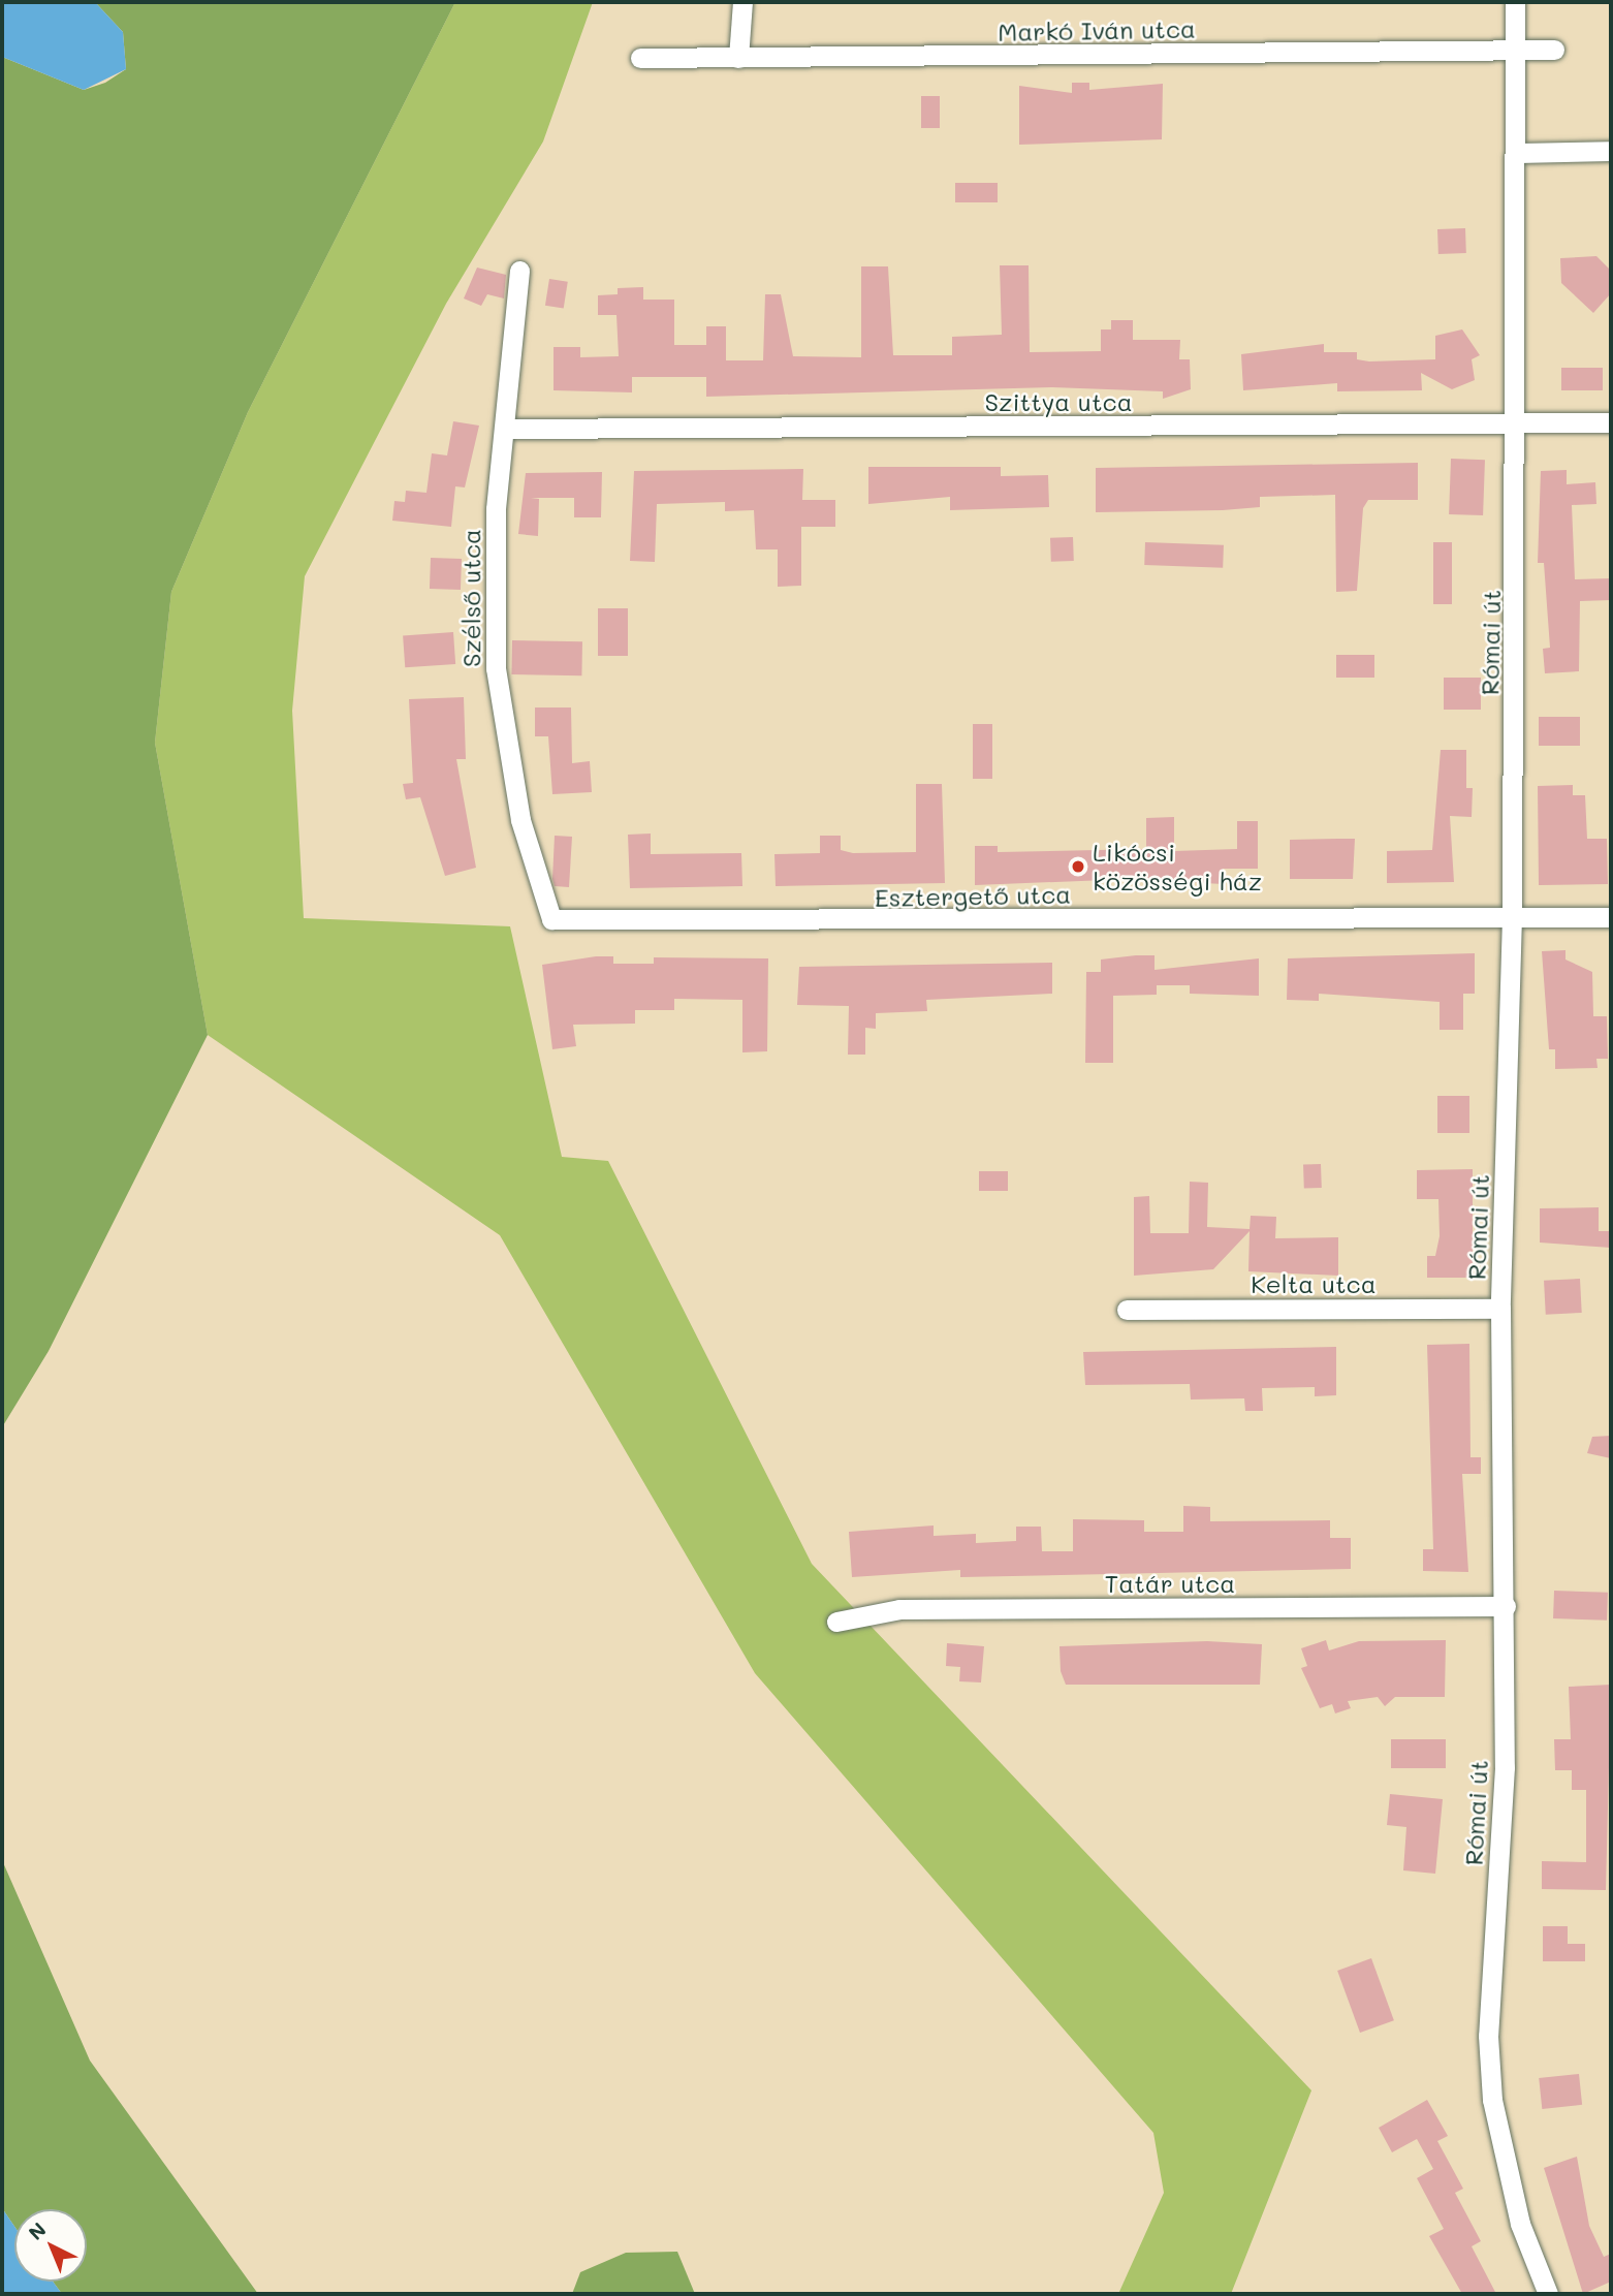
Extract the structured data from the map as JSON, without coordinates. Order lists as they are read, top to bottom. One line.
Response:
{"streets":{"street":["Markó Iván utca","Szittya utca","Szélső utca","Római út","Esztergető utca","Kelta utca","Tatár utca"]},"crossings":[["Markó Iván utca","Római út"],["Szittya utca","Szélső utca"],["Szittya utca","Római út"],["Szélső utca","Esztergető utca"],["Római út","Esztergető utca"],["Római út","Kelta utca"],["Római út","Tatár utca"]],"places":["Likócsi közösségi ház"],"north":"top left"}
